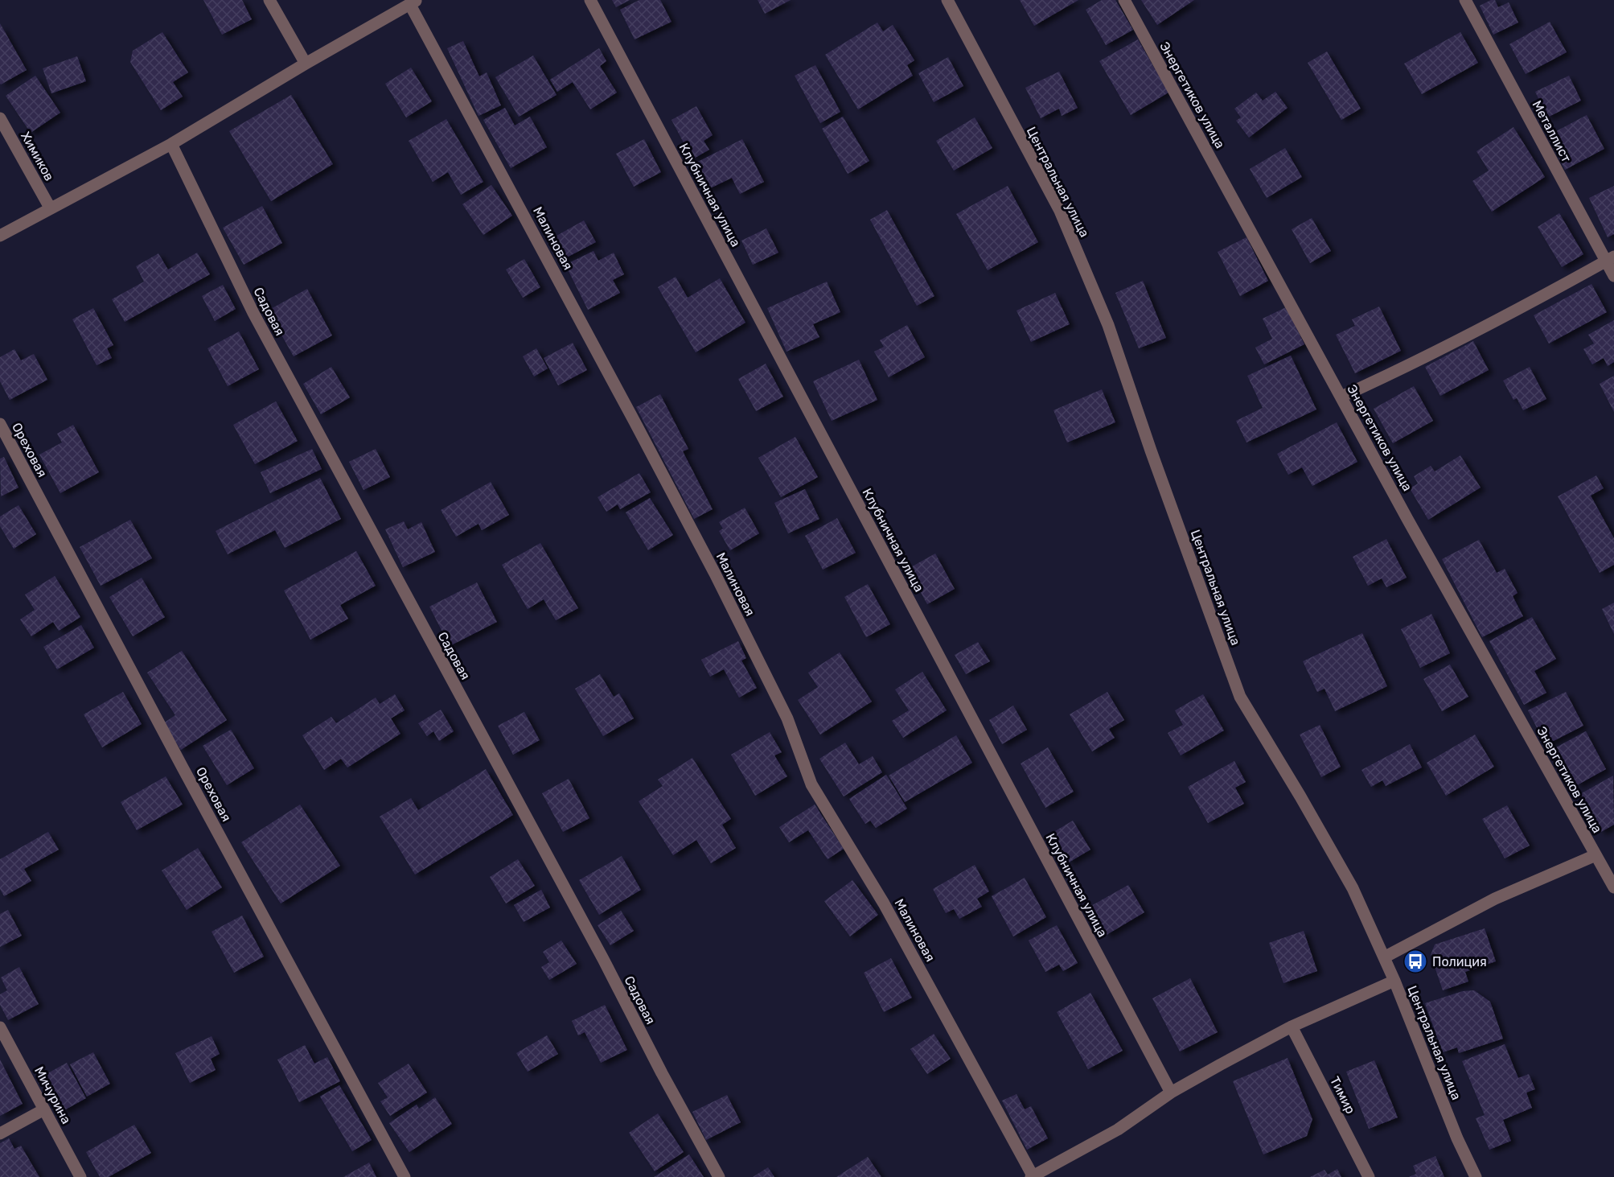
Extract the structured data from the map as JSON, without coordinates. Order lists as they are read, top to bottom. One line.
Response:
{"streets":{"street":["Энергетиков улица","Металлист","Химиков","Центральная улица","Клубничная улица","Малиновая","Садовая","Ореховая","Мичурина","Тимир"]},"places":{"bus stop":["Полиция"]}}
